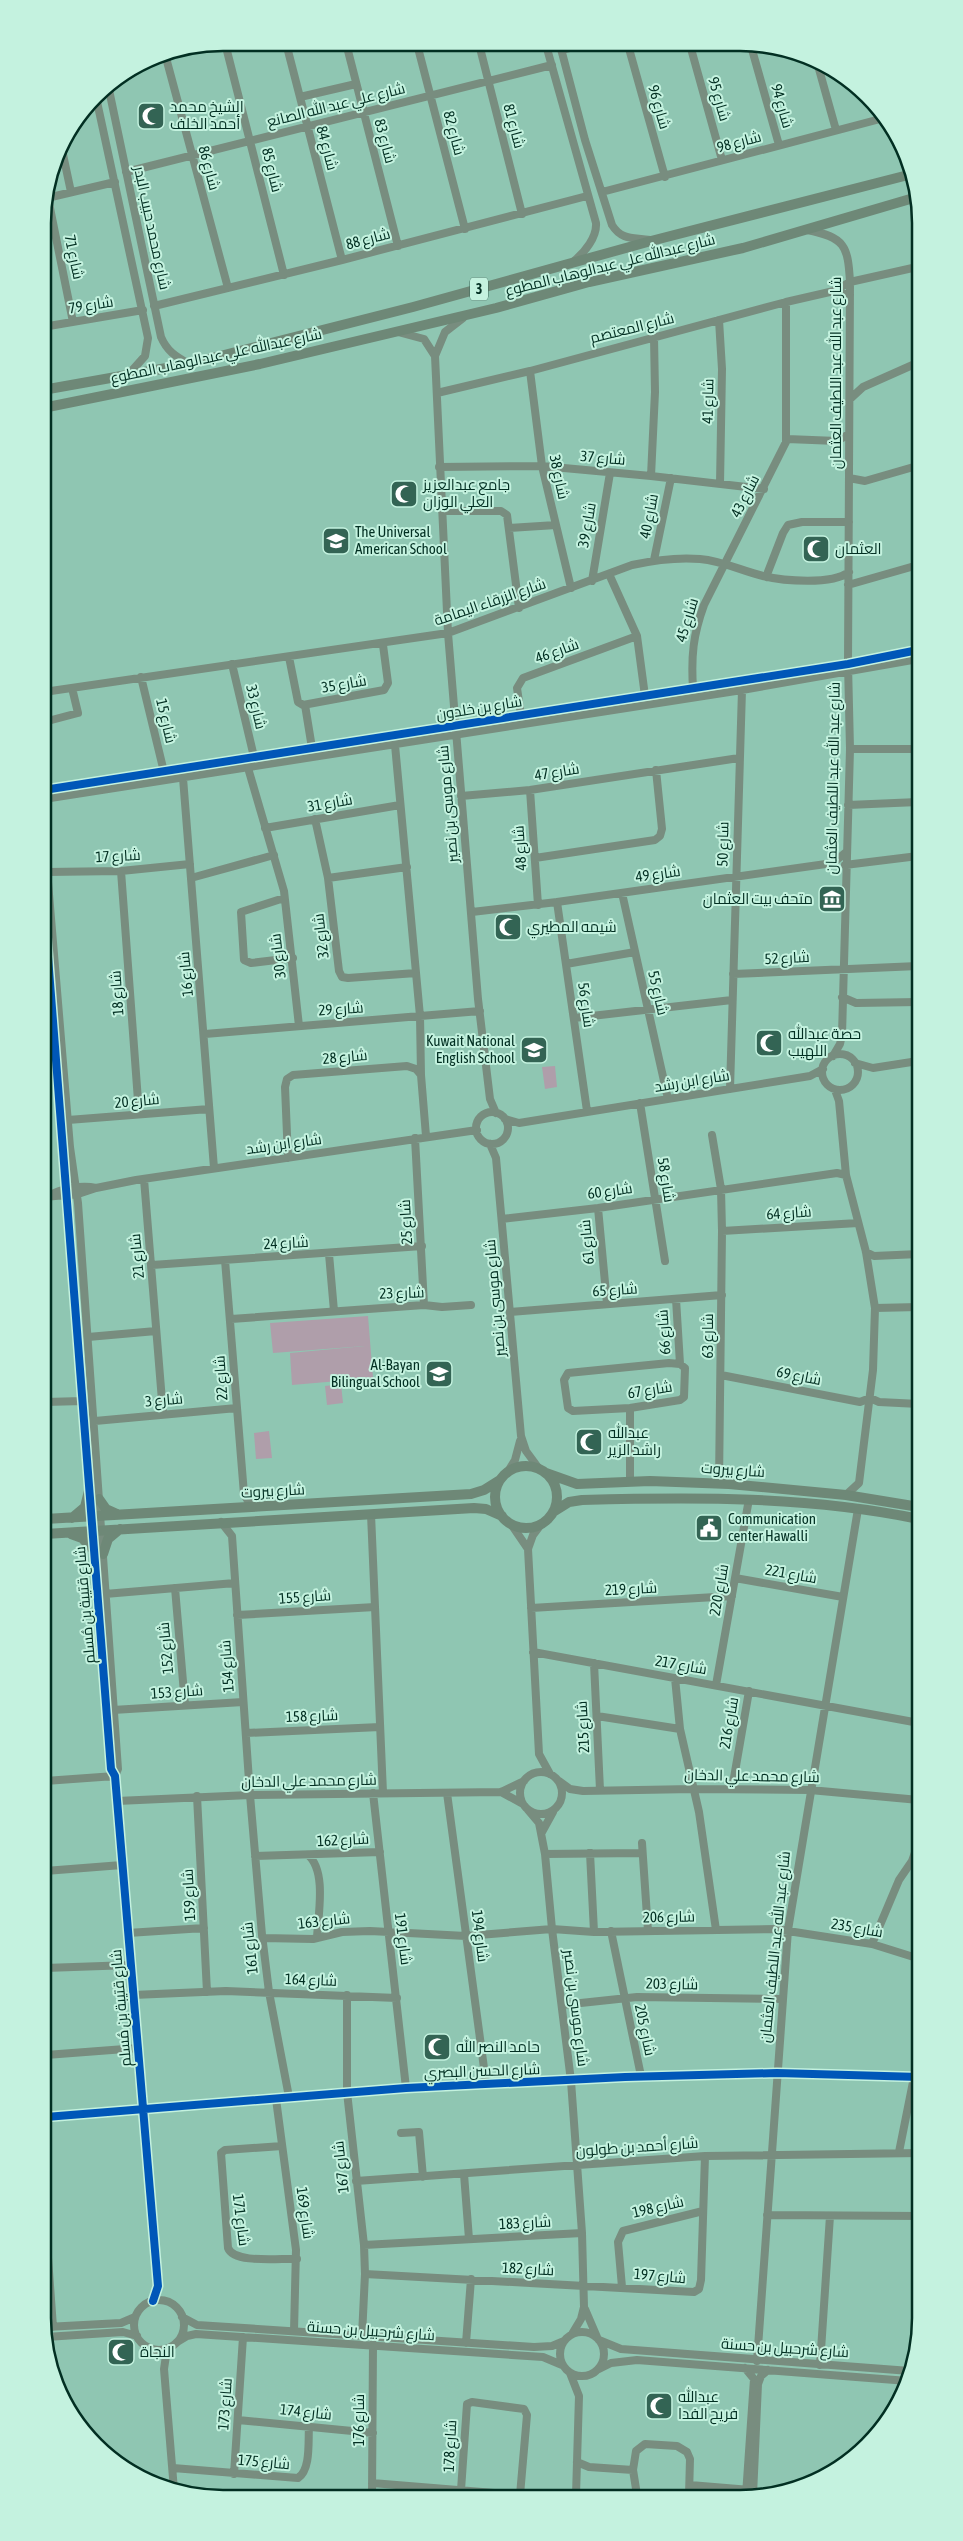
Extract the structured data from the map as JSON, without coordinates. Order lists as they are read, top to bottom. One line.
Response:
{"streets":{"main road":["شارع عبدالله علي عبدالوهاب المطوع","3","شارع بيروت"],"street":["شارع 95","شارع علي عبد الله الصانع","شارع 94","شارع 96","شارع 81","شارع 82","شارع 83","شارع 98","شارع 84","شارع 86","شارع 85","شارع محمد حبيب البدر","شارع 88","شارع 71","شارع 79","شارع المعتصم","شارع عبد الله عبد اللطيف العثمان","شارع 41","شارع 37","شارع 38","شارع 43","شارع 40","شارع 39","شارع الزرقاء اليمامة","شارع 45","شارع 46","شارع 35","شارع 33","شارع بن خلدون","شارع 15","شارع 47","شارع 31","شارع موسى بن نصير","شارع 50","شارع 48","شارع 17","شارع 49","شارع 32","شارع 30","شارع 52","شارع 16","شارع 18","شارع 55","شارع 56","شارع 29","شارع 28","شارع ابن رشد","شارع 20","شارع 58","شارع 60","شارع 64","شارع 25","شارع 61","شارع 24","شارع 21","شارع 65","شارع 23","شارع 66","شارع 63","شارع 69","شارع 22","شارع 67","شارع 3","شارع 221","شارع 219","شارع 220","شارع 155","شارع قتيبة بن مُسلم","شارع 152","شارع 217","شارع 154","شارع 153","شارع 158","شارع 216","شارع 215","شارع محمد علي الدخان","شارع 162","شارع 159","شارع 206","شارع 163","شارع 235","شارع 194","شارع 191","شارع 161","شارع 164","شارع 203","شارع 205","شارع الحسن البصري","شارع أحمد بن طولون","شارع 167","شارع 198","شارع 169","شارع 171","شارع 183","شارع 182","شارع 197","شارع شرحبيل بن حسنة","شارع 173","شارع 174","شارع 176","شارع 178","شارع 175"]},"crossings":[["شارع 95","شارع 98"],["شارع علي عبد الله الصانع","شارع 81"],["شارع علي عبد الله الصانع","شارع 82"],["شارع علي عبد الله الصانع","شارع 83"],["شارع علي عبد الله الصانع","شارع 84"],["شارع علي عبد الله الصانع","شارع 86"],["شارع علي عبد الله الصانع","شارع 85"],["شارع علي عبد الله الصانع","شارع محمد حبيب البدر"],["شارع 94","شارع 98"],["شارع 96","شارع 98"],["شارع 81","شارع 88"],["شارع 82","شارع 88"],["شارع 83","شارع 88"],["شارع 84","شارع 88"],["شارع 86","شارع 88"],["شارع 85","شارع 88"],["شارع محمد حبيب البدر","شارع 88"],["شارع محمد حبيب البدر","شارع عبدالله علي عبدالوهاب المطوع"],["شارع محمد حبيب البدر","شارع 79"],["شارع 71","شارع 79"],["شارع عبدالله علي عبدالوهاب المطوع","شارع عبد الله عبد اللطيف العثمان"],["شارع عبدالله علي عبدالوهاب المطوع","شارع موسى بن نصير"],["شارع المعتصم","شارع عبد الله عبد اللطيف العثمان"],["شارع المعتصم","شارع 41"],["شارع المعتصم","شارع 38"],["شارع المعتصم","شارع 43"],["شارع المعتصم","شارع موسى بن نصير"],["شارع عبد الله عبد اللطيف العثمان","شارع الزرقاء اليمامة"],["شارع عبد الله عبد اللطيف العثمان","شارع بن خلدون"],["شارع عبد الله عبد اللطيف العثمان","شارع 49"],["شارع عبد الله عبد اللطيف العثمان","شارع 52"],["شارع عبد الله عبد اللطيف العثمان","شارع ابن رشد"],["شارع عبد الله عبد اللطيف العثمان","شارع بيروت"],["شارع عبد الله عبد اللطيف العثمان","شارع 221"],["شارع عبد الله عبد اللطيف العثمان","شارع 217"],["شارع عبد الله عبد اللطيف العثمان","شارع محمد علي الدخان"],["شارع عبد الله عبد اللطيف العثمان","شارع 206"],["شارع عبد الله عبد اللطيف العثمان","شارع 235"],["شارع عبد الله عبد اللطيف العثمان","شارع 203"],["شارع عبد الله عبد اللطيف العثمان","شارع الحسن البصري"],["شارع عبد الله عبد اللطيف العثمان","شارع أحمد بن طولون"],["شارع عبد الله عبد اللطيف العثمان","شارع شرحبيل بن حسنة"],["شارع 41","شارع 37"],["شارع 37","شارع 38"],["شارع 37","شارع 43"],["شارع 37","شارع 40"],["شارع 37","شارع 39"],["شارع 37","شارع موسى بن نصير"],["شارع 38","شارع الزرقاء اليمامة"],["شارع 43","شارع الزرقاء اليمامة"],["شارع 43","شارع 45"],["شارع 40","شارع الزرقاء اليمامة"],["شارع 39","شارع الزرقاء اليمامة"],["شارع الزرقاء اليمامة","شارع 45"],["شارع الزرقاء اليمامة","شارع 35"],["شارع الزرقاء اليمامة","شارع 33"],["شارع الزرقاء اليمامة","شارع 15"],["شارع الزرقاء اليمامة","شارع موسى بن نصير"],["شارع 45","شارع بن خلدون"],["شارع 46","شارع بن خلدون"],["شارع 33","شارع بن خلدون"],["شارع بن خلدون","شارع 15"],["شارع بن خلدون","شارع موسى بن نصير"],["شارع بن خلدون","شارع 50"],["شارع بن خلدون","شارع 30"],["شارع بن خلدون","شارع 16"],["شارع 47","شارع موسى بن نصير"],["شارع 47","شارع 50"],["شارع 47","شارع 48"],["شارع 31","شارع 32"],["شارع 31","شارع 30"],["شارع موسى بن نصير","شارع 49"],["شارع موسى بن نصير","شارع 29"],["شارع موسى بن نصير","شارع ابن رشد"],["شارع موسى بن نصير","شارع 60"],["شارع موسى بن نصير","شارع 65"],["شارع موسى بن نصير","شارع بيروت"],["شارع موسى بن نصير","شارع محمد علي الدخان"],["شارع موسى بن نصير","شارع 206"],["شارع موسى بن نصير","شارع 203"],["شارع موسى بن نصير","شارع الحسن البصري"],["شارع موسى بن نصير","شارع أحمد بن طولون"],["شارع موسى بن نصير","شارع 183"],["شارع موسى بن نصير","شارع 182"],["شارع موسى بن نصير","شارع 197"],["شارع موسى بن نصير","شارع شرحبيل بن حسنة"],["شارع 50","شارع 49"],["شارع 50","شارع 52"],["شارع 50","شارع ابن رشد"],["شارع 48","شارع 49"],["شارع 17","شارع 16"],["شارع 17","شارع 18"],["شارع 49","شارع 55"],["شارع 49","شارع 56"],["شارع 30","شارع 29"],["شارع 16","شارع 29"],["شارع 16","شارع ابن رشد"],["شارع 16","شارع 20"],["شارع 18","شارع 20"],["شارع 55","شارع ابن رشد"],["شارع 56","شارع ابن رشد"],["شارع 28","شارع ابن رشد"],["شارع ابن رشد","شارع 58"],["شارع ابن رشد","شارع 25"],["شارع ابن رشد","شارع 21"],["شارع ابن رشد","شارع قتيبة بن مُسلم"],["شارع 20","شارع قتيبة بن مُسلم"],["شارع 58","شارع 60"],["شارع 60","شارع 61"],["شارع 60","شارع 63"],["شارع 64","شارع 63"],["شارع 25","شارع 24"],["شارع 25","شارع 23"],["شارع 61","شارع 65"],["شارع 24","شارع 21"],["شارع 24","شارع 22"],["شارع 21","شارع 3"],["شارع 65","شارع 66"],["شارع 65","شارع 63"],["شارع 23","شارع 22"],["شارع 66","شارع 67"],["شارع 63","شارع 69"],["شارع 63","شارع بيروت"],["شارع 22","شارع 3"],["شارع 3","شارع قتيبة بن مُسلم"],["شارع بيروت","شارع 220"],["شارع بيروت","شارع قتيبة بن مُسلم"],["شارع 221","شارع 220"],["شارع 219","شارع 220"],["شارع 220","شارع 217"],["شارع 155","شارع 154"],["شارع قتيبة بن مُسلم","شارع 153"],["شارع قتيبة بن مُسلم","شارع محمد علي الدخان"],["شارع قتيبة بن مُسلم","شارع 164"],["شارع قتيبة بن مُسلم","شارع الحسن البصري"],["شارع قتيبة بن مُسلم","شارع شرحبيل بن حسنة"],["شارع 152","شارع 153"],["شارع 217","شارع 216"],["شارع 217","شارع 215"],["شارع 154","شارع 153"],["شارع 154","شارع 158"],["شارع 154","شارع محمد علي الدخان"],["شارع 154","شارع 161"],["شارع 216","شارع محمد علي الدخان"],["شارع 215","شارع محمد علي الدخان"],["شارع محمد علي الدخان","شارع 159"],["شارع محمد علي الدخان","شارع 194"],["شارع محمد علي الدخان","شارع 191"],["شارع محمد علي الدخان","شارع 161"],["شارع 162","شارع 163"],["شارع 162","شارع 191"],["شارع 162","شارع 161"],["شارع 159","شارع 164"],["شارع 206","شارع 163"],["شارع 206","شارع 235"],["شارع 206","شارع 194"],["شارع 206","شارع 205"],["شارع 163","شارع 194"],["شارع 163","شارع 191"],["شارع 163","شارع 161"],["شارع 194","شارع الحسن البصري"],["شارع 191","شارع 164"],["شارع 191","شارع الحسن البصري"],["شارع 161","شارع 164"],["شارع 161","شارع الحسن البصري"],["شارع 164","شارع 167"],["شارع 203","شارع 205"],["شارع 205","شارع الحسن البصري"],["شارع الحسن البصري","شارع 167"],["شارع الحسن البصري","شارع 169"],["شارع أحمد بن طولون","شارع 167"],["شارع أحمد بن طولون","شارع 198"],["شارع 167","شارع 183"],["شارع 167","شارع 182"],["شارع 167","شارع شرحبيل بن حسنة"],["شارع 198","شارع 197"],["شارع 169","شارع 171"],["شارع 169","شارع شرحبيل بن حسنة"],["شارع 182","شارع 197"],["شارع شرحبيل بن حسنة","شارع 173"],["شارع شرحبيل بن حسنة","شارع 176"],["شارع 173","شارع 174"],["شارع 173","شارع 175"],["شارع 174","شارع 176"],["شارع 174","شارع 175"]],"places":{"mosque":["الشيخ محمد أحمد الخلف","جامع عبدالعزيز العلي الوزان","العثمان","شيمه المطيري","حصة عبدالله اللهيب","عبدالله راشد الزير","حامد النصر الله","النجاة","عبدالله فريح الفدا"],"school or university":["The Universal American School","Kuwait National English School","Al-Bayan Bilingual School"],"museum":["متحف بيت العثمان"],"public building":["Communication center Hawalli"]}}
